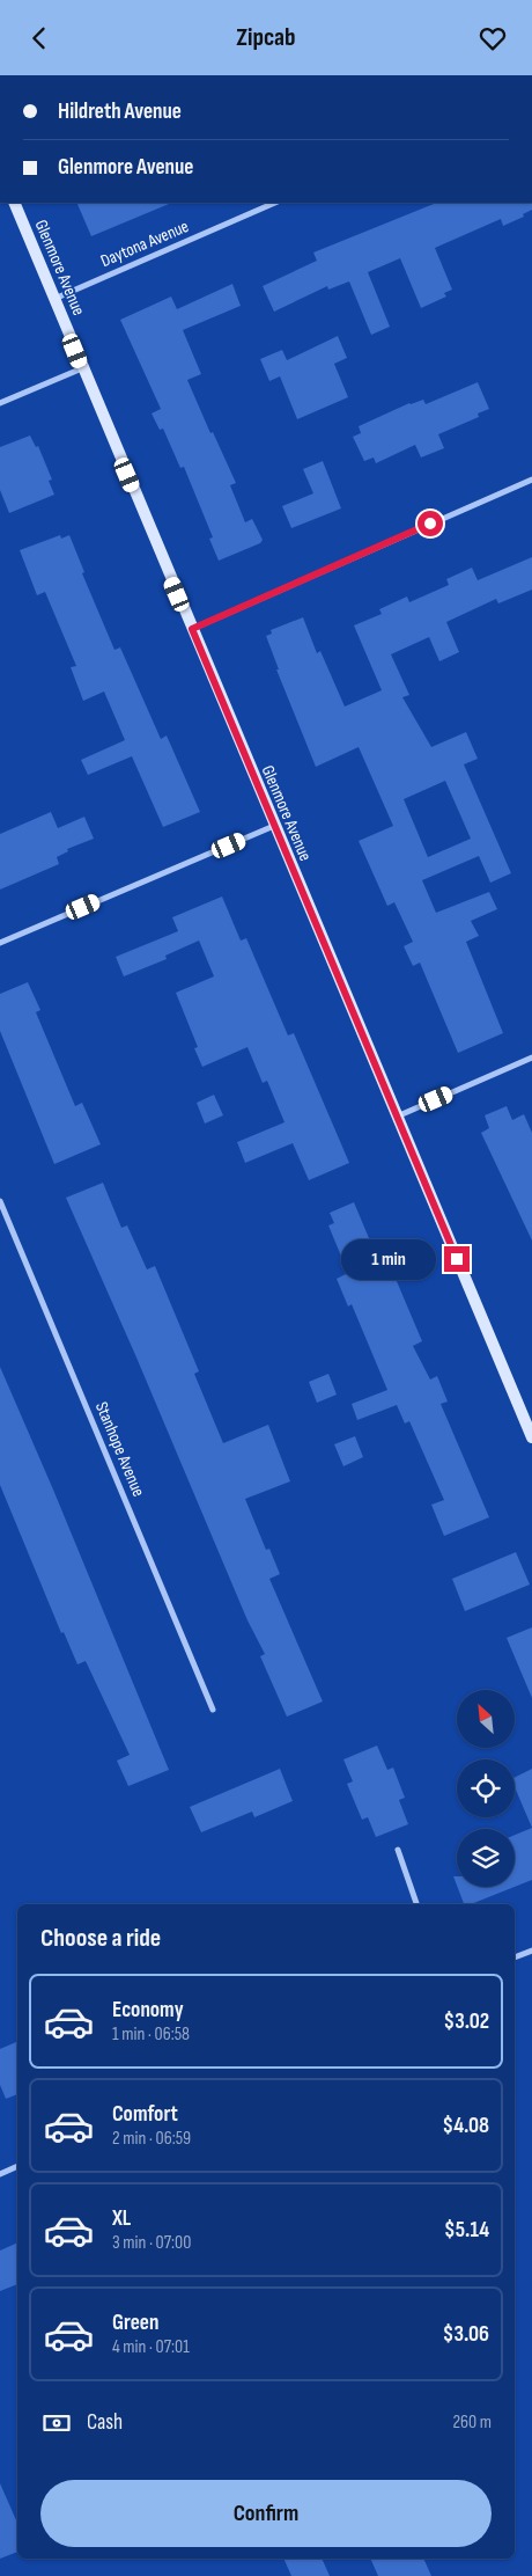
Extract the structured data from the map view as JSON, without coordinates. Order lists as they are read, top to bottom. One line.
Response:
{"streets":{"street":["Daytona Avenue","Glenmore Avenue","Stanhope Avenue"]},"crossings":[["Daytona Avenue","Glenmore Avenue"]],"north":"top left","page":{"header":"Zipcab","banner":["Hildreth Avenue","Glenmore Avenue"],"bubble":"1 min","heading":"Choose a ride","list":[{"name":"Economy","note":"1 min · 06:58","value":"$3.02"},{"name":"Comfort","note":"2 min · 06:59","value":"$4.08"},{"name":"XL","note":"3 min · 07:00","value":"$5.14"},{"name":"Green","note":"4 min · 07:01","value":"$3.06"}],"pay":["Cash","260 m"],"buttons":"Confirm"}}
